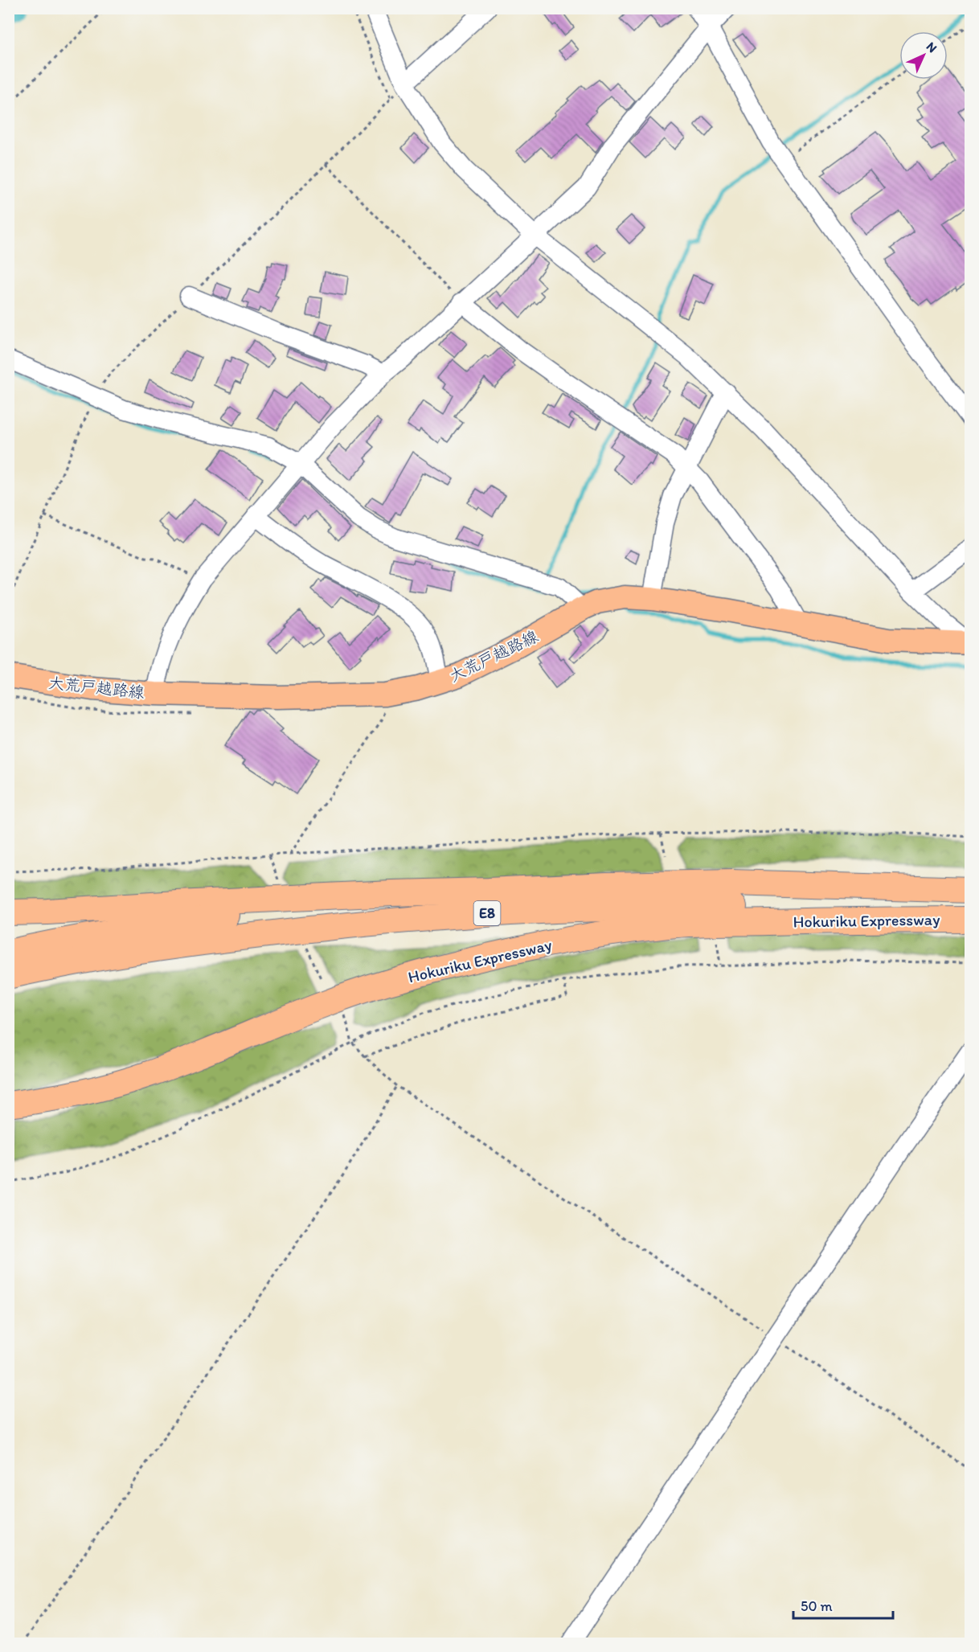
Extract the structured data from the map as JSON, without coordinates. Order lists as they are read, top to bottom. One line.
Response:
{"streets":{"highway":["E8","Hokuriku Expressway"],"main road":["大荒戸越路線"]},"scale_bar":"50 m","north":"top right"}
